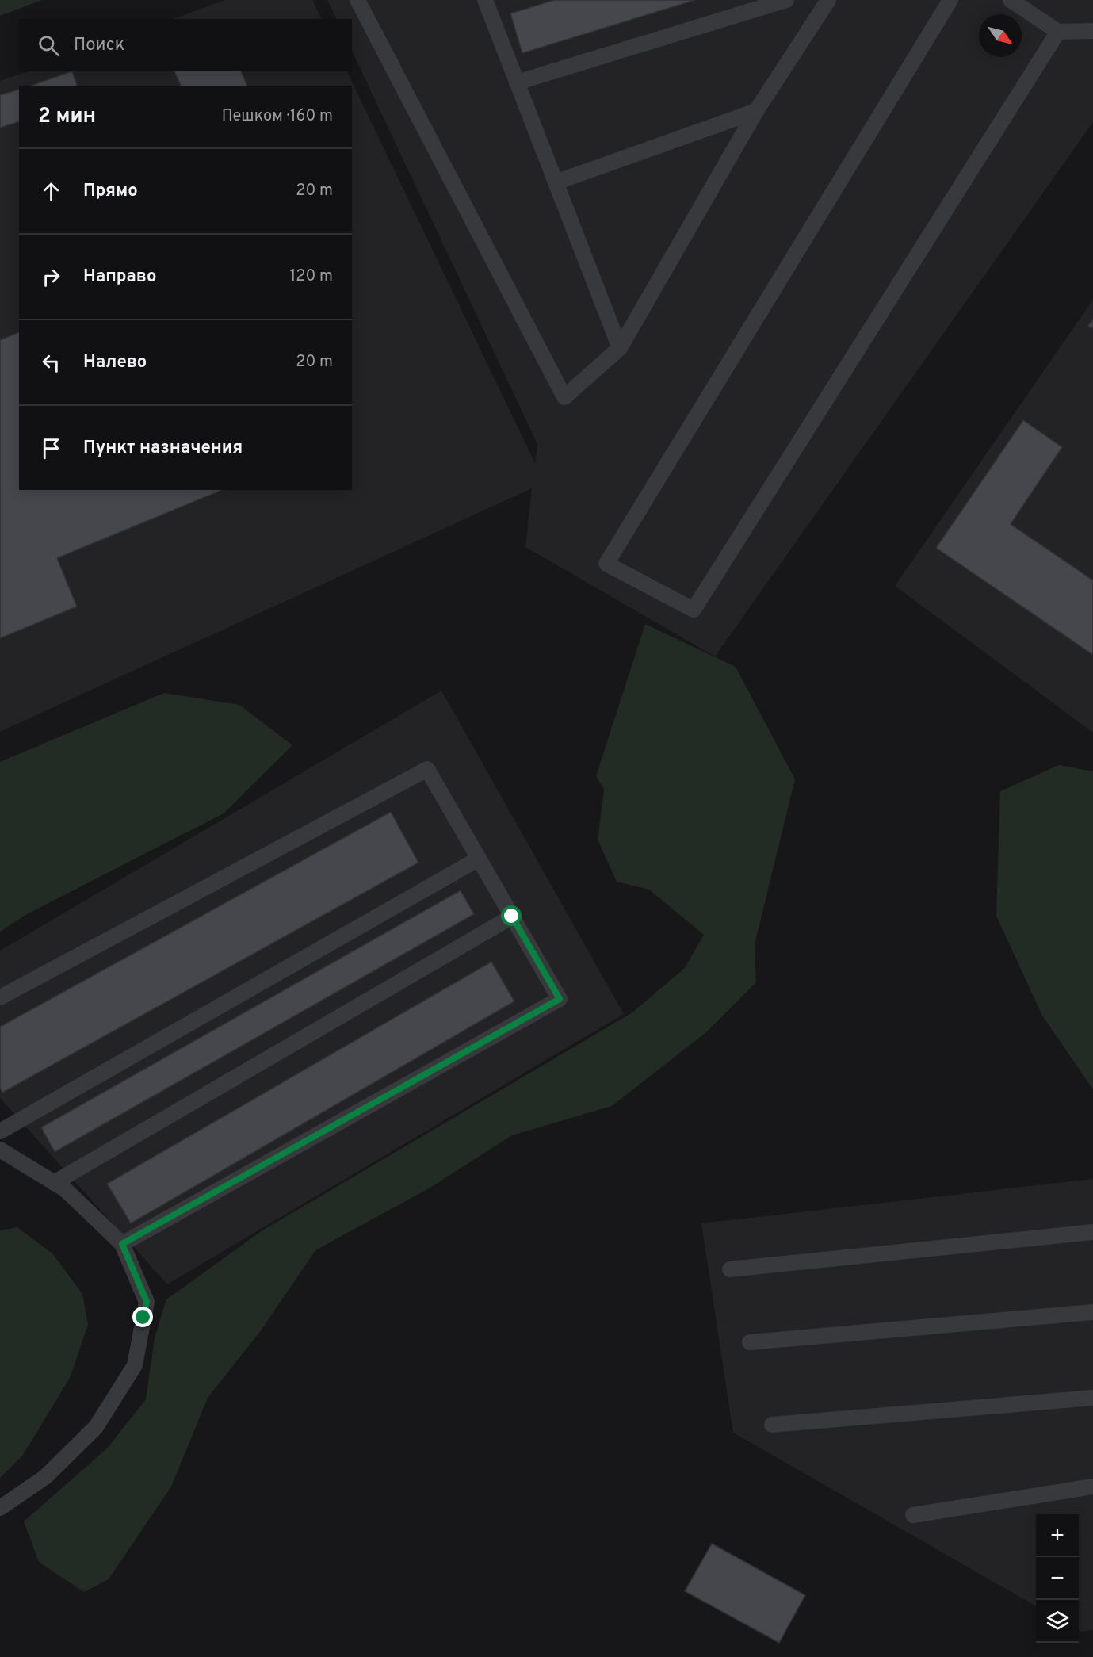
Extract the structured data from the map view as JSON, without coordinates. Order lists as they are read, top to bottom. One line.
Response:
{"north":"bottom right","page":{"search":"Поиск","heading":["2 мин","Пешком · 160 m"],"list":[["Прямо","20 m"],["Направо","120 m"],["Налево","20 m"],"Пункт назначения"],"map_buttons":["+","−"]}}
